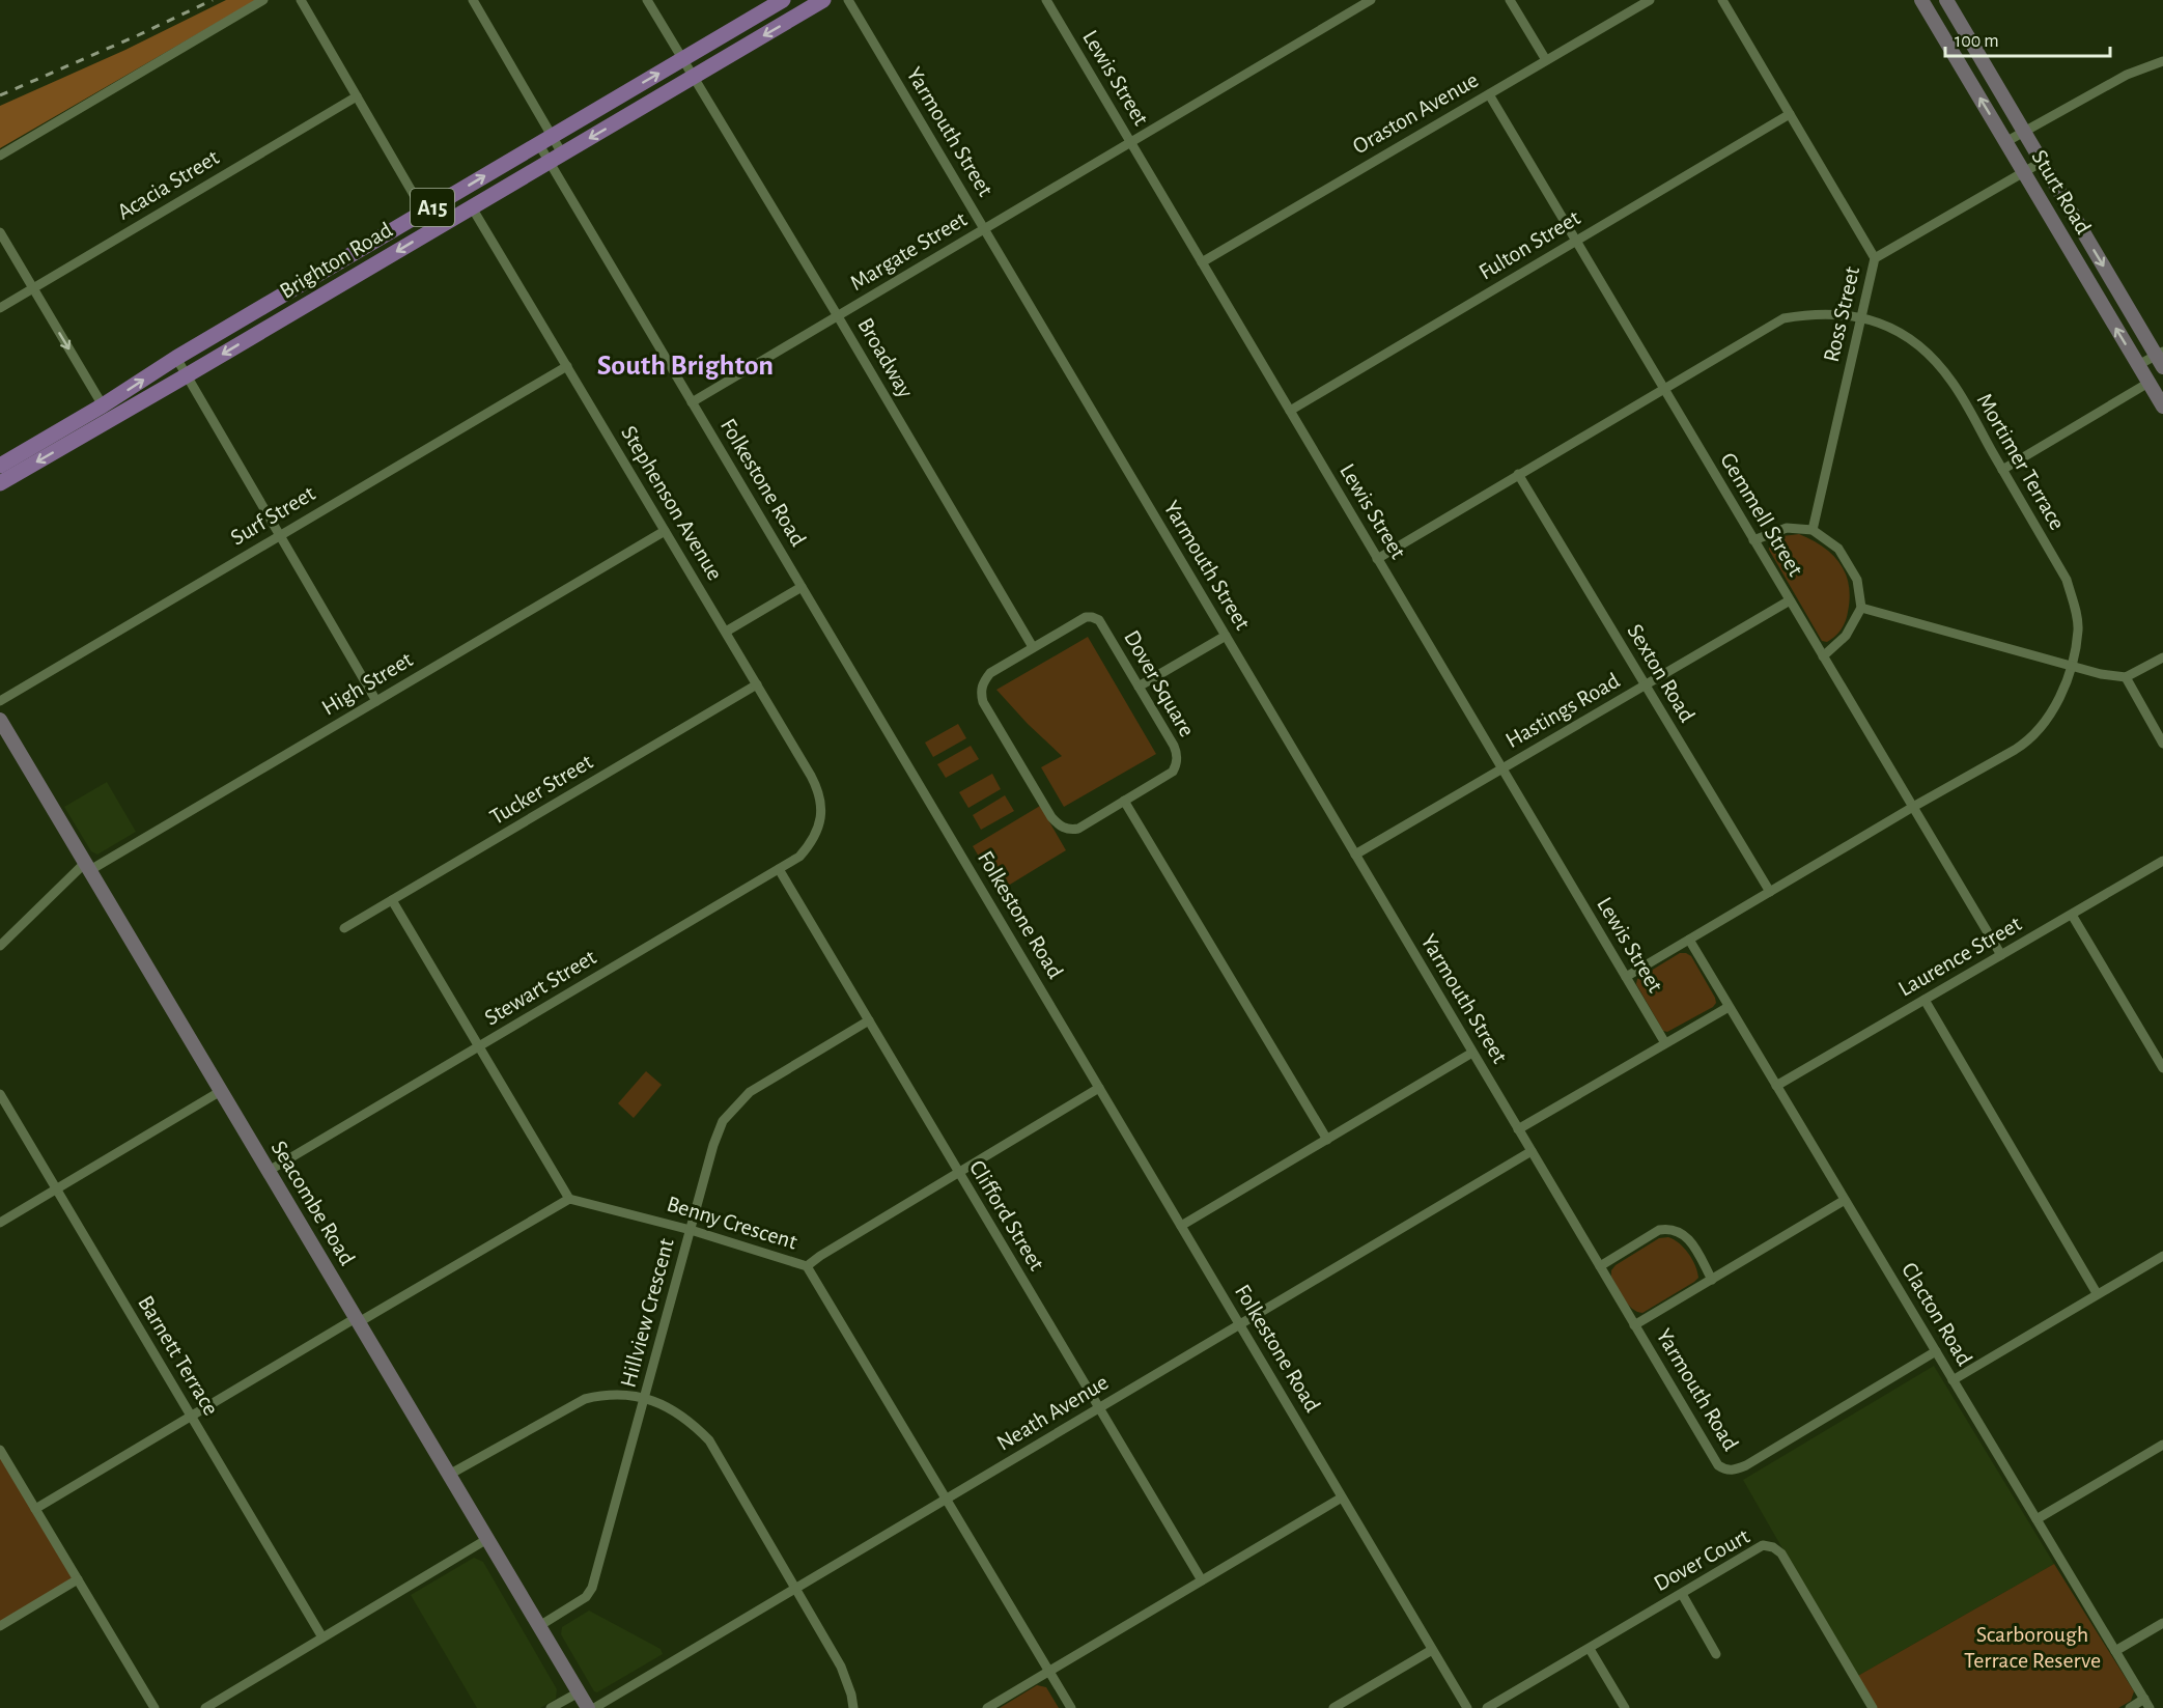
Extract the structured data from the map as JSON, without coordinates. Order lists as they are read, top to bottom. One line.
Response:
{"streets":{"main road":["Sturt Road","A15","Brighton Road","Seacombe Road"],"street":["Lewis Street","Oraston Avenue","Yarmouth Street","Acacia Street","Fulton Street","Margate Street","Ross Street","Broadway","Mortimer Terrace","Folkestone Road","Stephenson Avenue","Gemmell Street","Surf Street","Sexton Road","High Street","Dover Square","Hastings Road","Tucker Street","Laurence Street","Stewart Street","Clifford Street","Benny Crescent","Hillview Crescent","Clacton Road","Barnett Terrace","Yarmouth Road","Neath Avenue","Dover Court"]},"crossings":[["Lewis Street","Oraston Avenue"],["Lewis Street","Fulton Street"],["Lewis Street","Margate Street"],["Lewis Street","Mortimer Terrace"],["Lewis Street","Hastings Road"],["Oraston Avenue","Gemmell Street"],["Yarmouth Street","Margate Street"],["Yarmouth Street","Hastings Road"],["Yarmouth Street","Yarmouth Road"],["Yarmouth Street","Neath Avenue"],["Sturt Road","Ross Street"],["Fulton Street","Gemmell Street"],["Margate Street","Broadway"],["Margate Street","Folkestone Road"],["Brighton Road","Broadway"],["Brighton Road","Folkestone Road"],["Brighton Road","Stephenson Avenue"],["Ross Street","Mortimer Terrace"],["Broadway","Dover Square"],["Mortimer Terrace","Gemmell Street"],["Mortimer Terrace","Sexton Road"],["Mortimer Terrace","Clacton Road"],["Folkestone Road","Neath Avenue"],["Stephenson Avenue","Surf Street"],["Stephenson Avenue","High Street"],["Stephenson Avenue","Tucker Street"],["Stephenson Avenue","Stewart Street"],["Gemmell Street","Hastings Road"],["Gemmell Street","Laurence Street"],["Sexton Road","Hastings Road"],["High Street","Seacombe Road"],["Laurence Street","Clacton Road"],["Stewart Street","Seacombe Road"],["Stewart Street","Clifford Street"],["Seacombe Road","Hillview Crescent"],["Seacombe Road","Neath Avenue"],["Clifford Street","Hillview Crescent"],["Clifford Street","Neath Avenue"],["Benny Crescent","Hillview Crescent"],["Benny Crescent","Neath Avenue"],["Clacton Road","Yarmouth Road"],["Yarmouth Road","Neath Avenue"]],"districts":["South Brighton"],"parks":["Scarborough Terrace Reserve"],"scale_bar":"100 m"}
